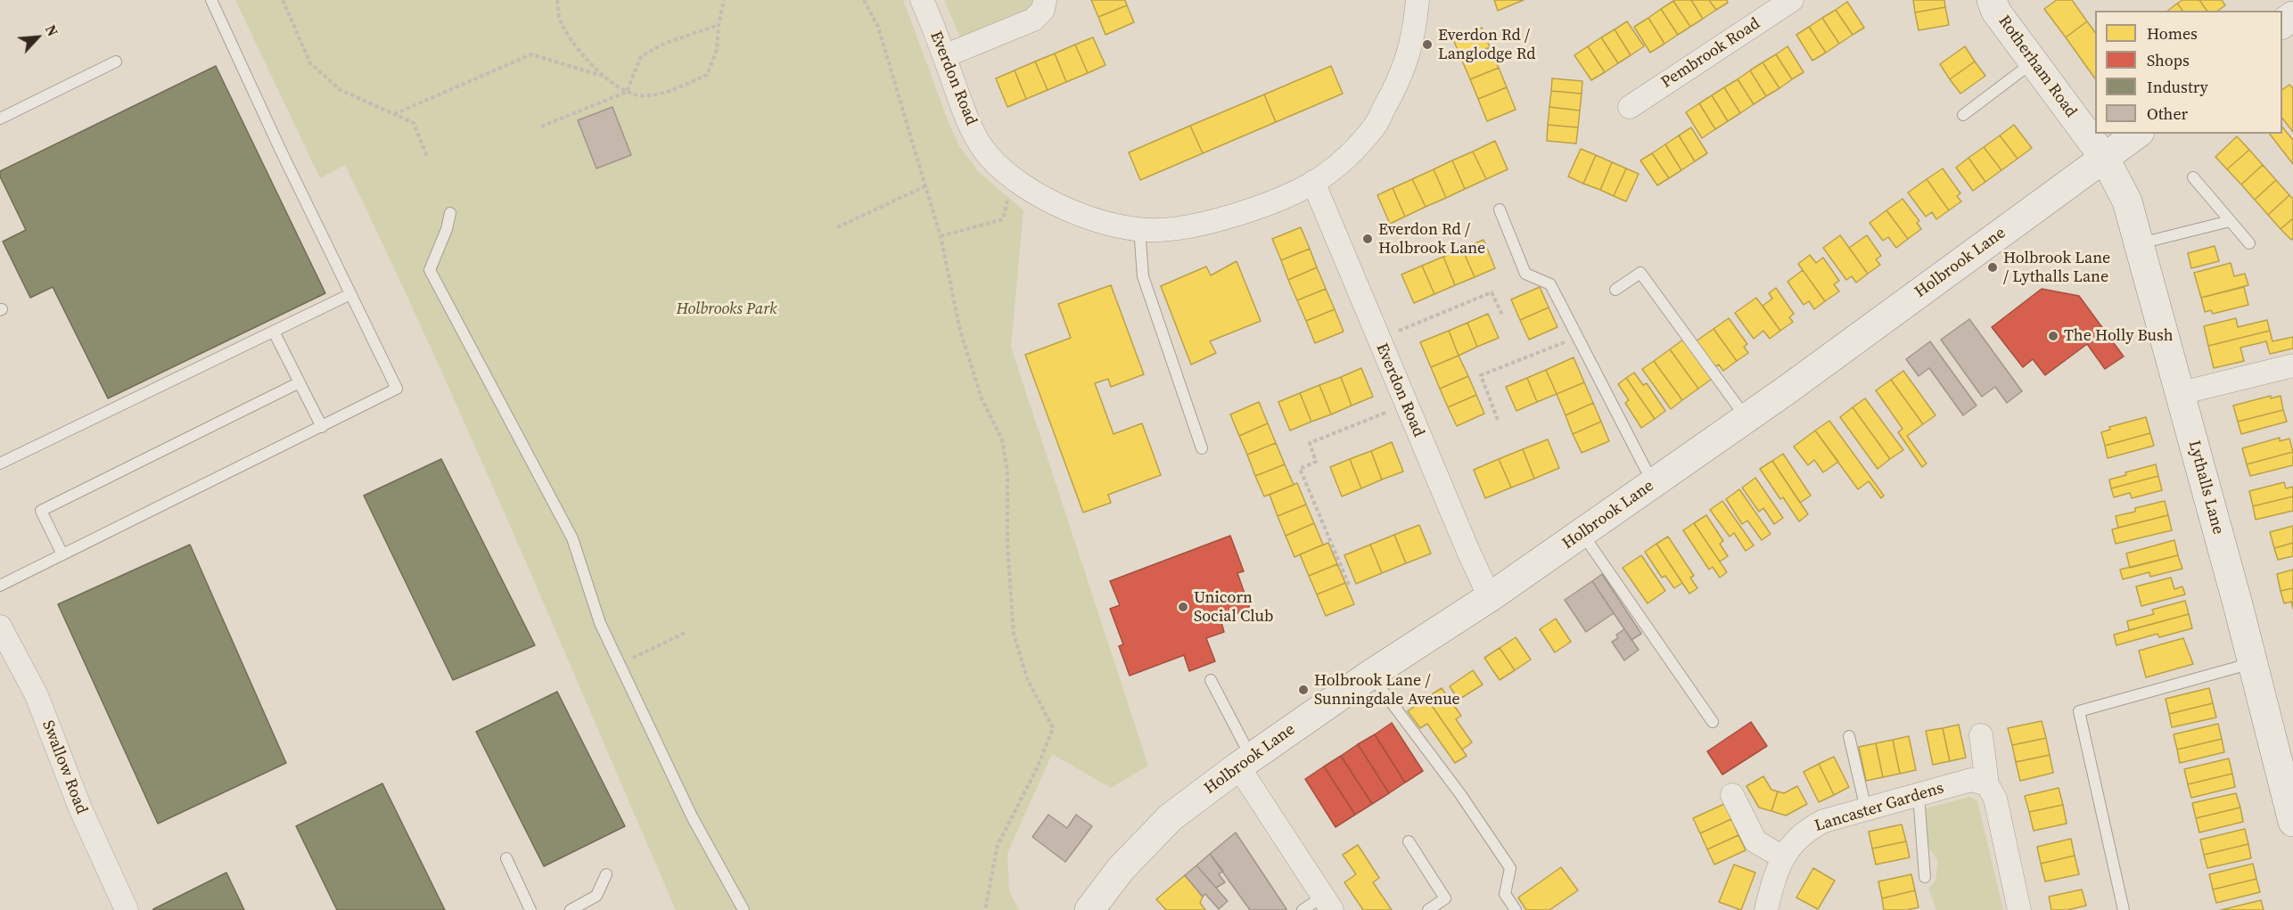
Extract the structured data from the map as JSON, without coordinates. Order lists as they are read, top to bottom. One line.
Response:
{"streets":{"street":["Pembrook Road","Rotherham Road","Everdon Road","Holbrook Lane","Lythalls Lane","Swallow Road","Lancaster Gardens"]},"crossings":[["Rotherham Road","Holbrook Lane"],["Rotherham Road","Lythalls Lane"],["Everdon Road","Holbrook Lane"],["Holbrook Lane","Lythalls Lane"]],"parks":["Holbrooks Park"],"places":["Everdon Rd / Langlodge Rd","Everdon Rd / Holbrook Lane","Holbrook Lane / Lythalls Lane","The Holly Bush","Unicorn Social Club","Holbrook Lane / Sunningdale Avenue"],"legend":["Homes","Shops","Industry","Other"],"north":"top right"}
